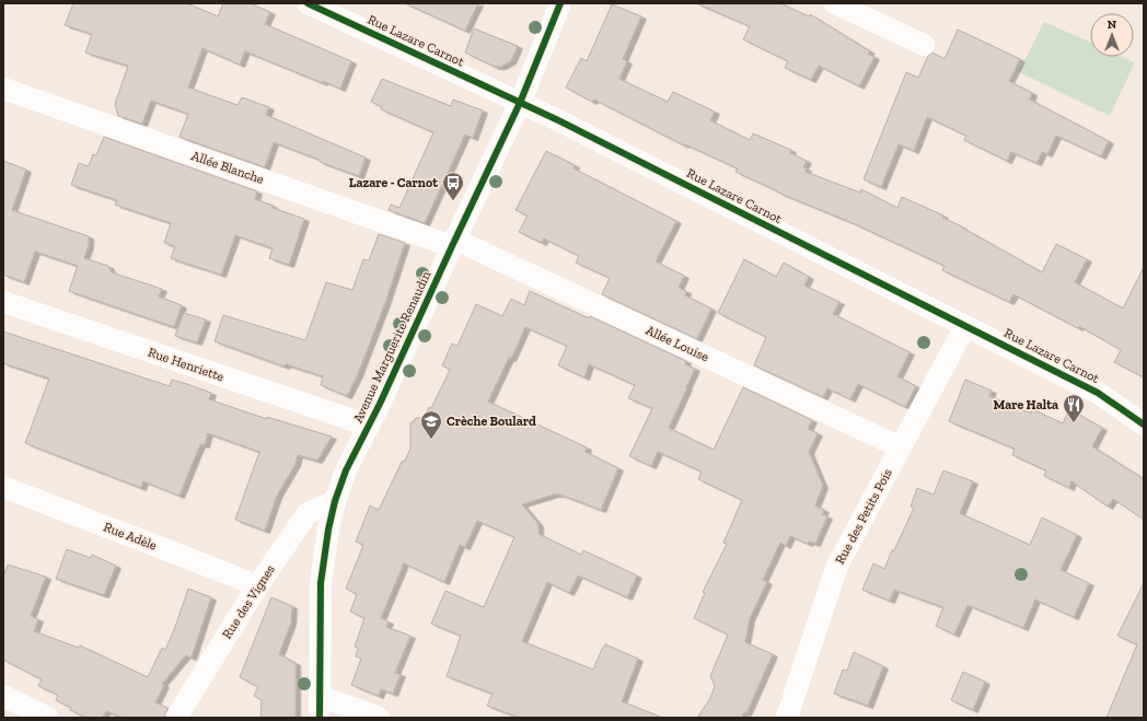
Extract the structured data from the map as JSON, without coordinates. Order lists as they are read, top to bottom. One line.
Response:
{"streets":{"street":["Rue Lazare Carnot","Allée Blanche","Allée Louise","Avenue Marguerite Renaudin","Rue Henriette","Rue des Petits Pois","Rue Adèle","Rue des Vignes"]},"crossings":[["Rue Lazare Carnot","Avenue Marguerite Renaudin"],["Rue Lazare Carnot","Rue des Petits Pois"],["Allée Blanche","Allée Louise"],["Allée Blanche","Avenue Marguerite Renaudin"],["Allée Louise","Avenue Marguerite Renaudin"],["Allée Louise","Rue des Petits Pois"],["Avenue Marguerite Renaudin","Rue Henriette"],["Avenue Marguerite Renaudin","Rue des Vignes"],["Rue Adèle","Rue des Vignes"]],"places":{"bus stop":["Lazare - Carnot"],"restaurant":["Mare Halta"],"school or university":["Crèche Boulard"]},"north":"top"}
